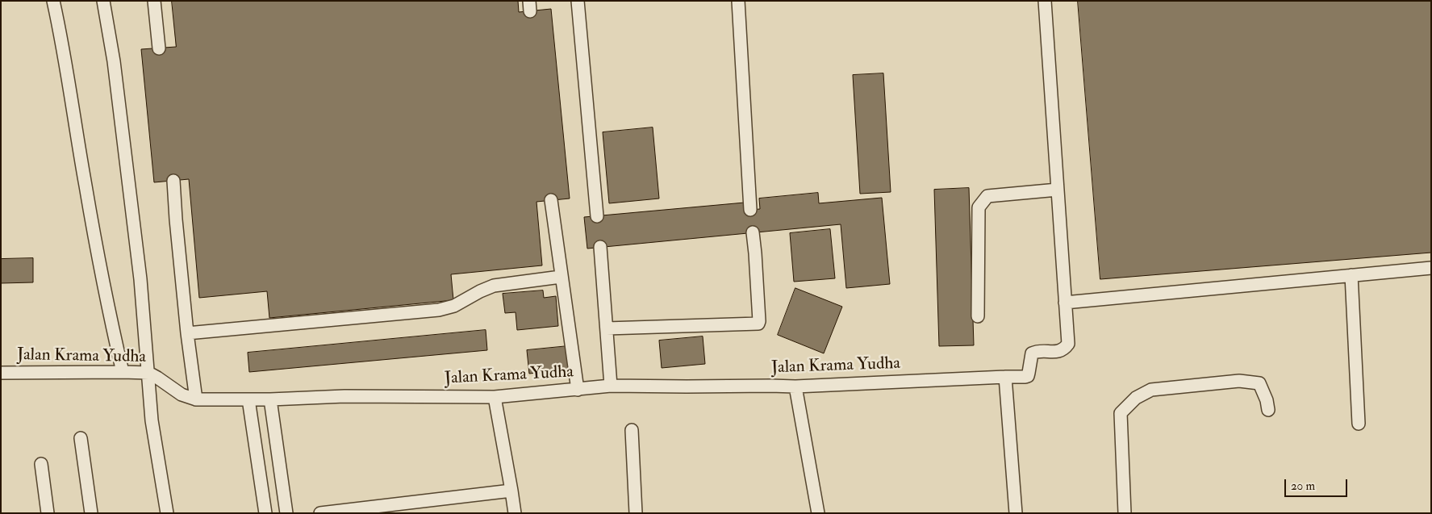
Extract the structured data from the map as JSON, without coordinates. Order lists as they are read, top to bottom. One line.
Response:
{"streets":{"lane":["Jalan Krama Yudha"]},"scale_bar":"20 m"}
